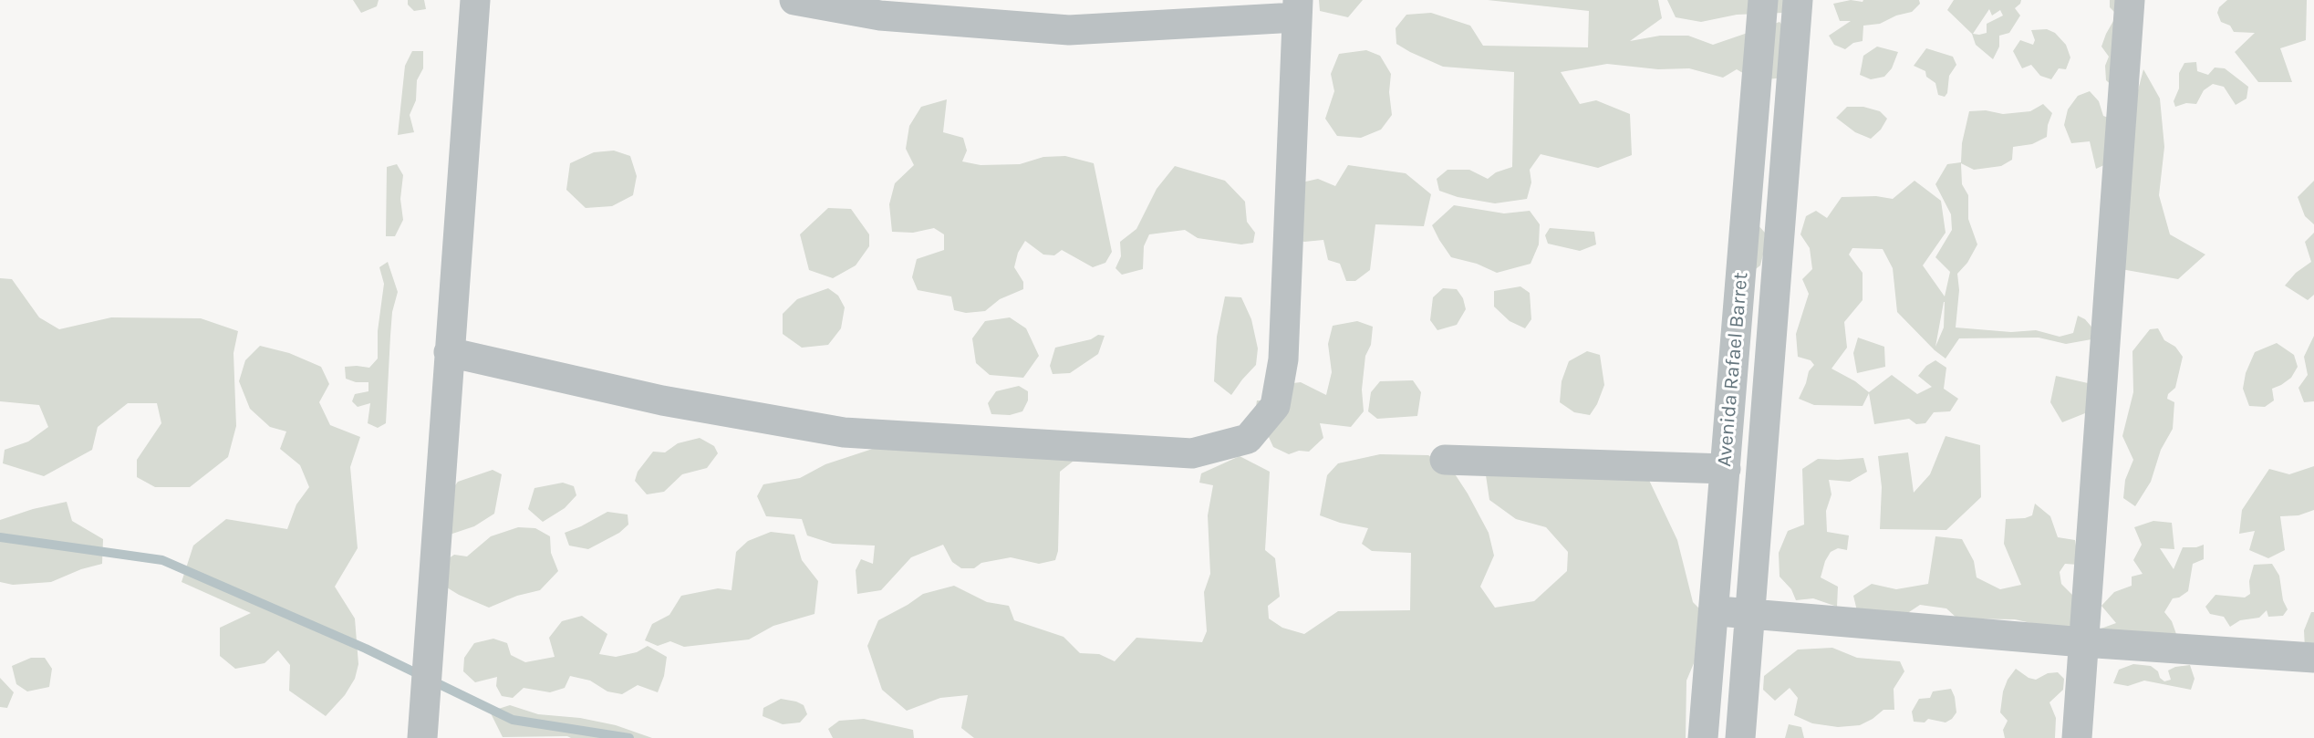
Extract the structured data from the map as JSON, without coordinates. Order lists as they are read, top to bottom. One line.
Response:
{"streets":{"street":["Avenida Rafael Barret"]}}
